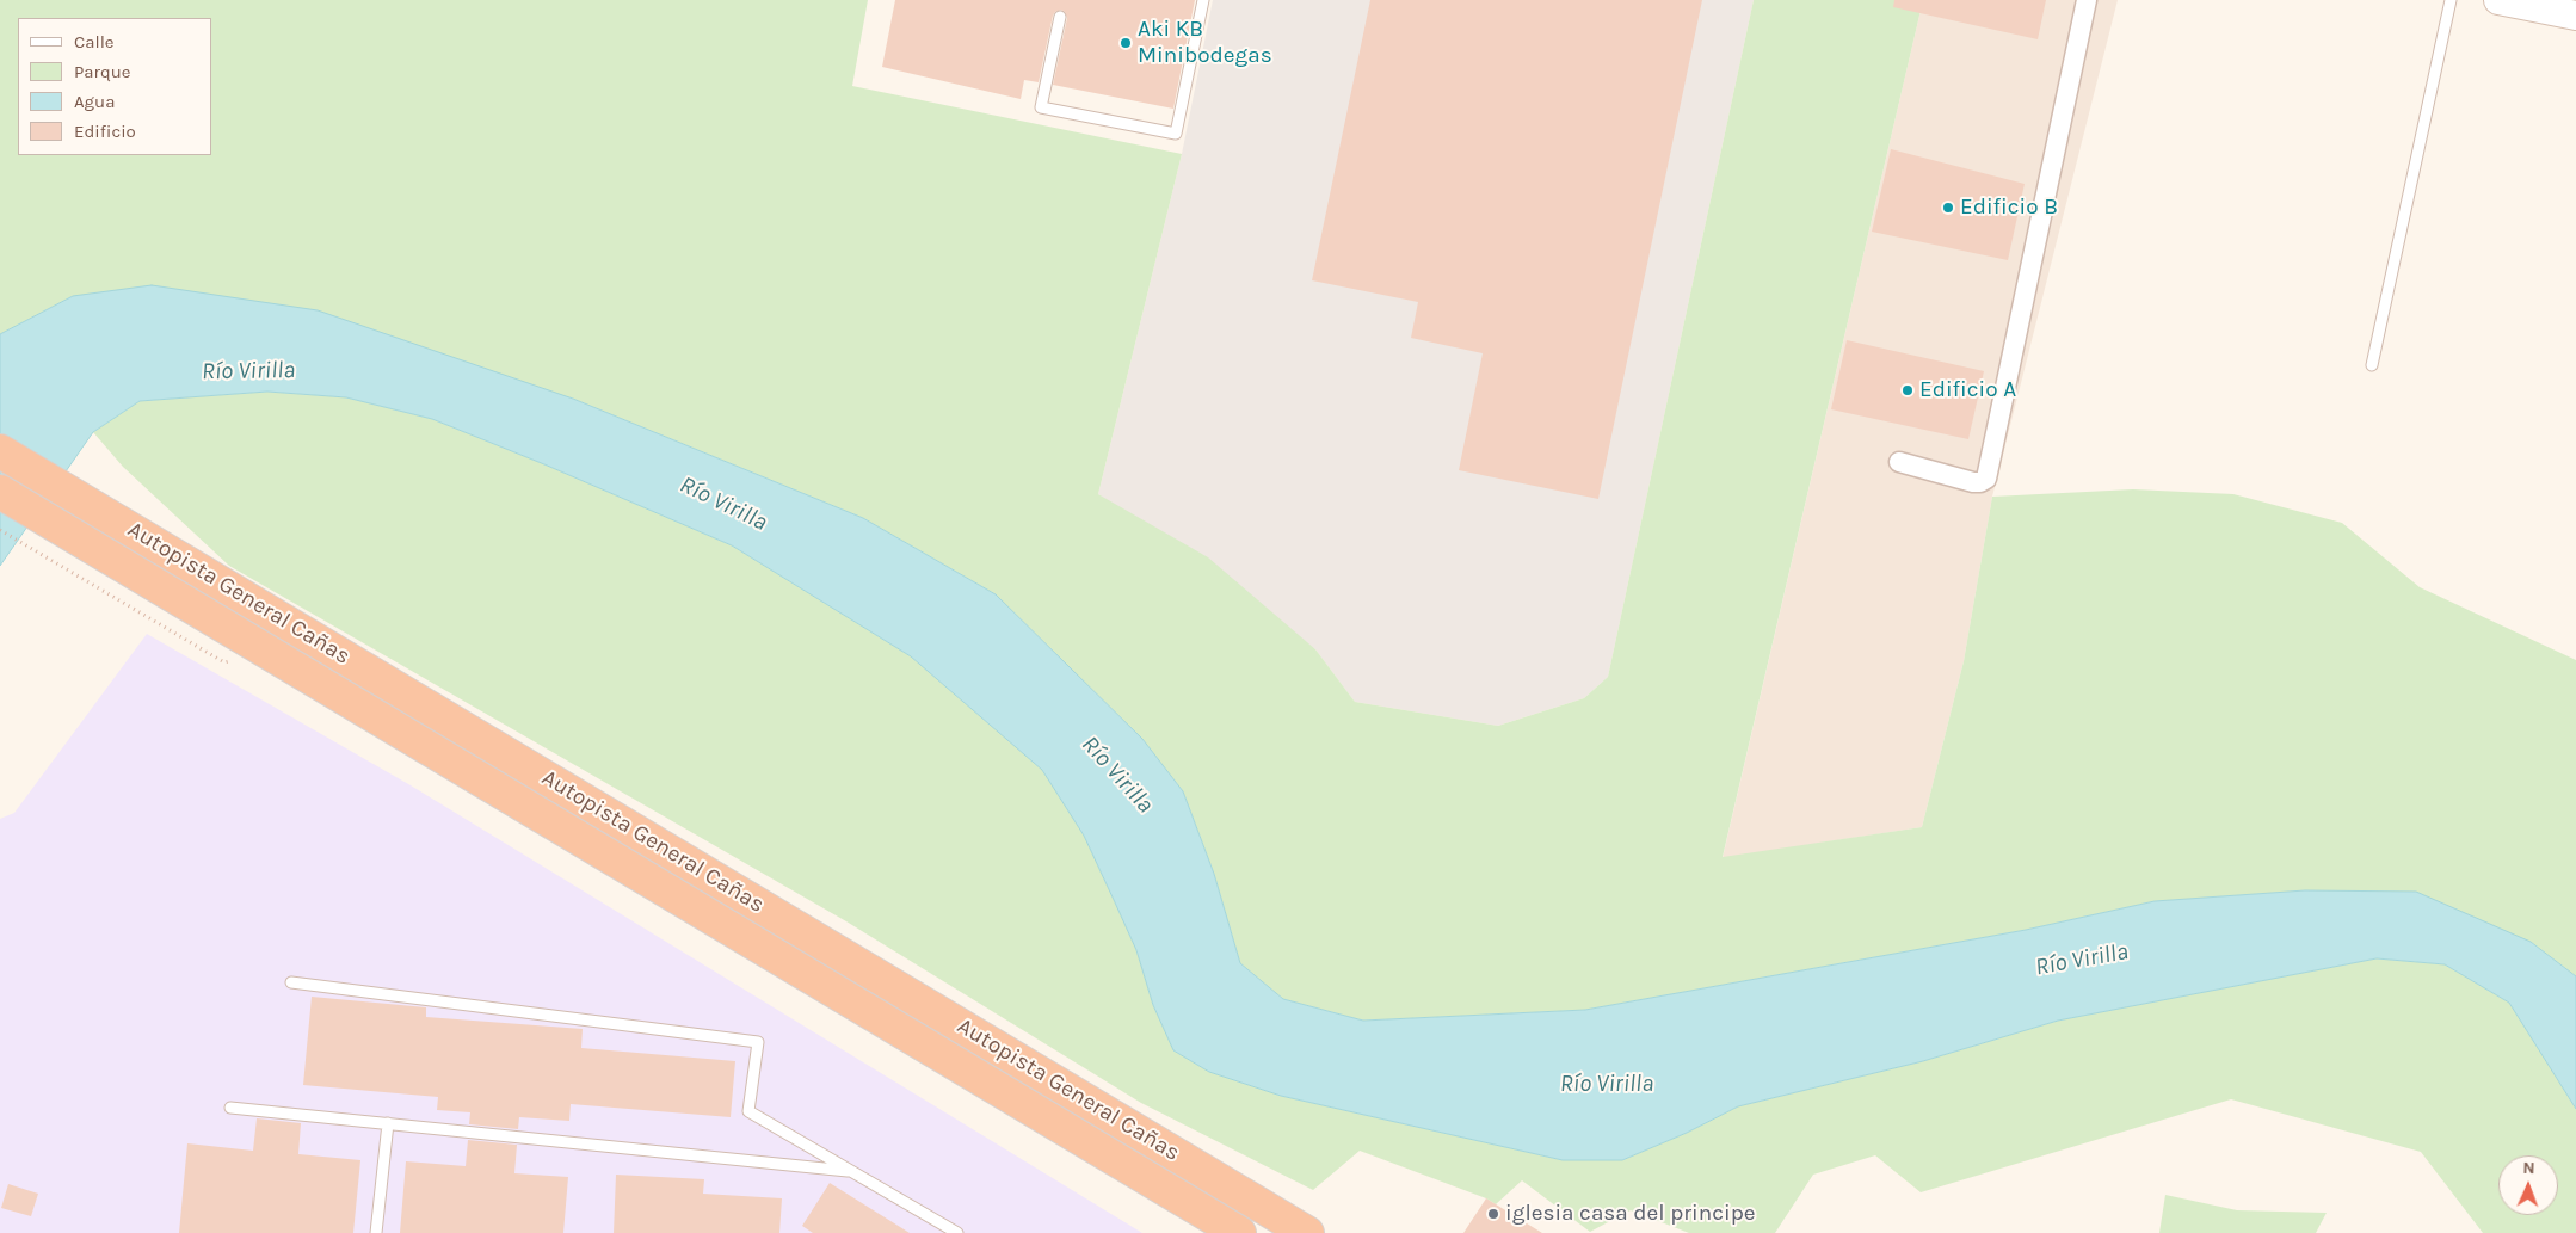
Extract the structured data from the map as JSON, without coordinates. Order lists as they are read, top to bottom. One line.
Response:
{"streets":{"highway":["Autopista General Cañas"]},"water":["Río Virilla"],"places":["Aki KB Minibodegas","Edificio B","Edificio A","iglesia casa del principe"],"legend":["Calle","Parque","Agua","Edificio"],"north":"top"}
